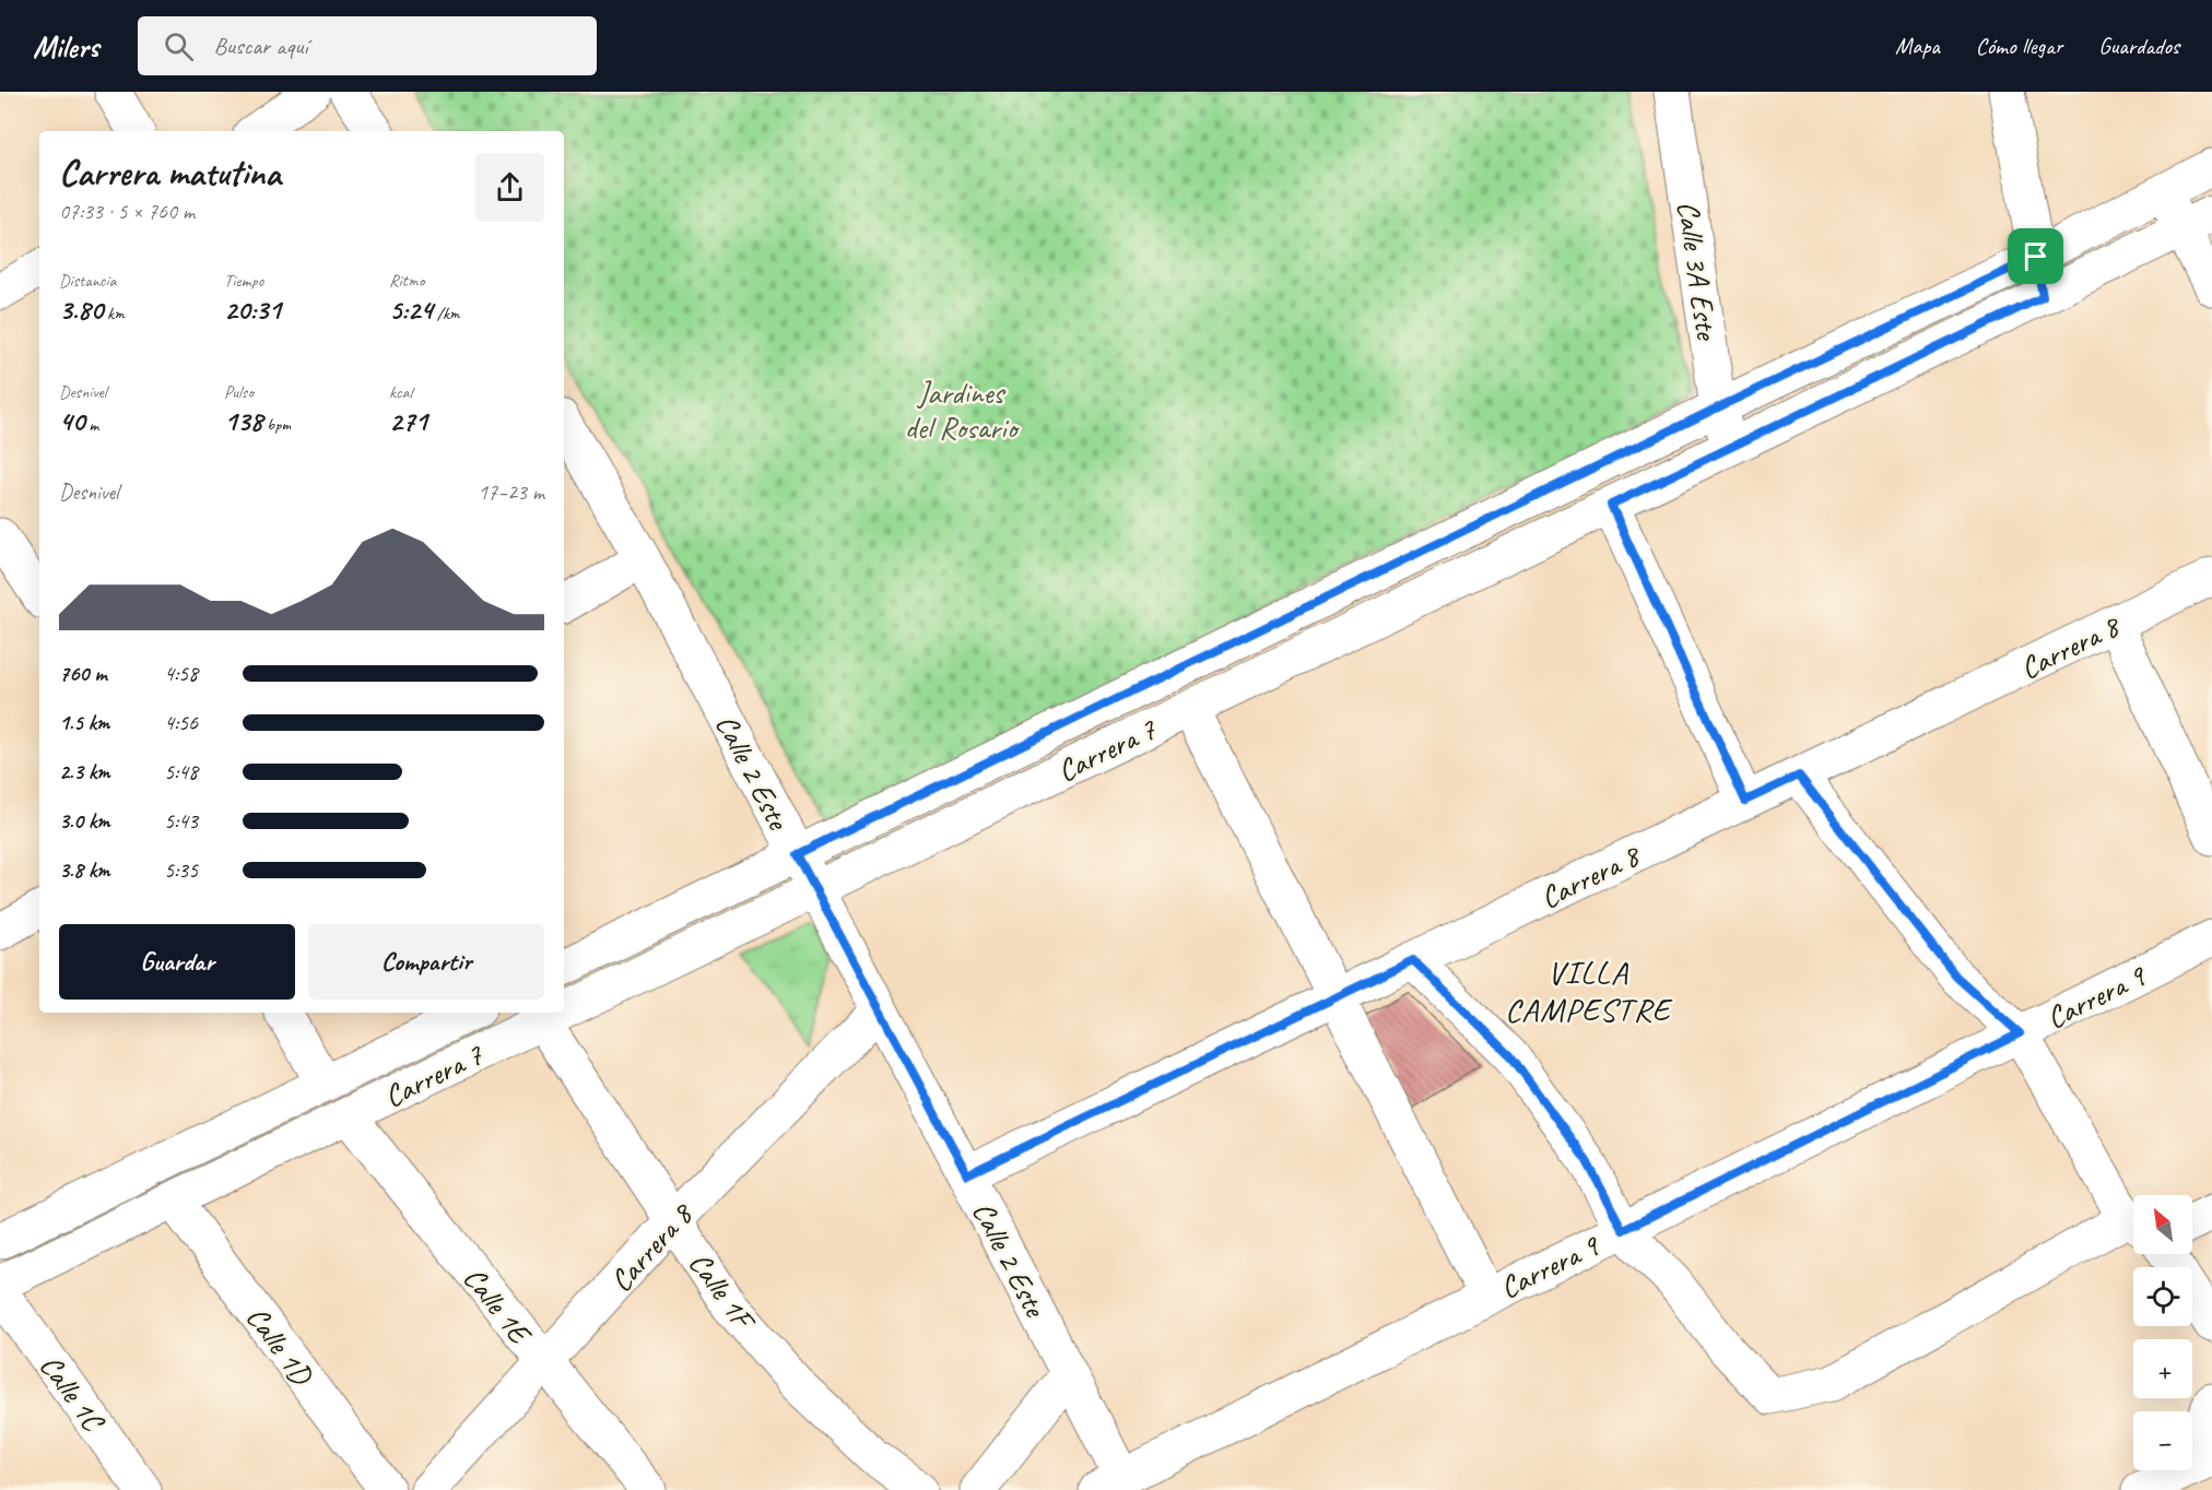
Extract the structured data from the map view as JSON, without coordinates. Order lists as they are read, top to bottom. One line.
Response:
{"streets":{"street":["Calle 3A Este","Carrera 8","Carrera 7","Calle 2 Este","Carrera 9","Calle 1F","Calle 1E","Calle 1D","Calle 1C"]},"crossings":[["Calle 3A Este","Carrera 7"],["Carrera 8","Calle 2 Este"],["Carrera 8","Calle 1F"],["Carrera 8","Calle 1E"],["Carrera 7","Calle 2 Este"],["Carrera 7","Calle 1F"],["Carrera 7","Calle 1E"],["Carrera 7","Calle 1D"],["Calle 2 Este","Carrera 9"]],"districts":["VILLA CAMPESTRE"],"parks":["Jardines del Rosario"],"north":"top left","page":{"header":"Milers","search":"Buscar aquí","nav":["Mapa","Cómo llegar","Guardados"],"heading":["Carrera matutina","07:33 · 5 × 760 m"],"stats":[["Distancia","3.80 km"],["Tiempo","20:31"],["Ritmo","5:24 /km"],["Desnivel","40 m"],["Pulso","138 bpm"],["kcal","271"]],"chart":["Desnivel","17–23 m"],"list":[{"name":"760 m","note":"4:58"},{"name":"1.5 km","note":"4:56"},{"name":"2.3 km","note":"5:48"},{"name":"3.0 km","note":"5:43"},{"name":"3.8 km","note":"5:35"}],"buttons":["Guardar","Compartir"],"map_buttons":["+","−"]}}
